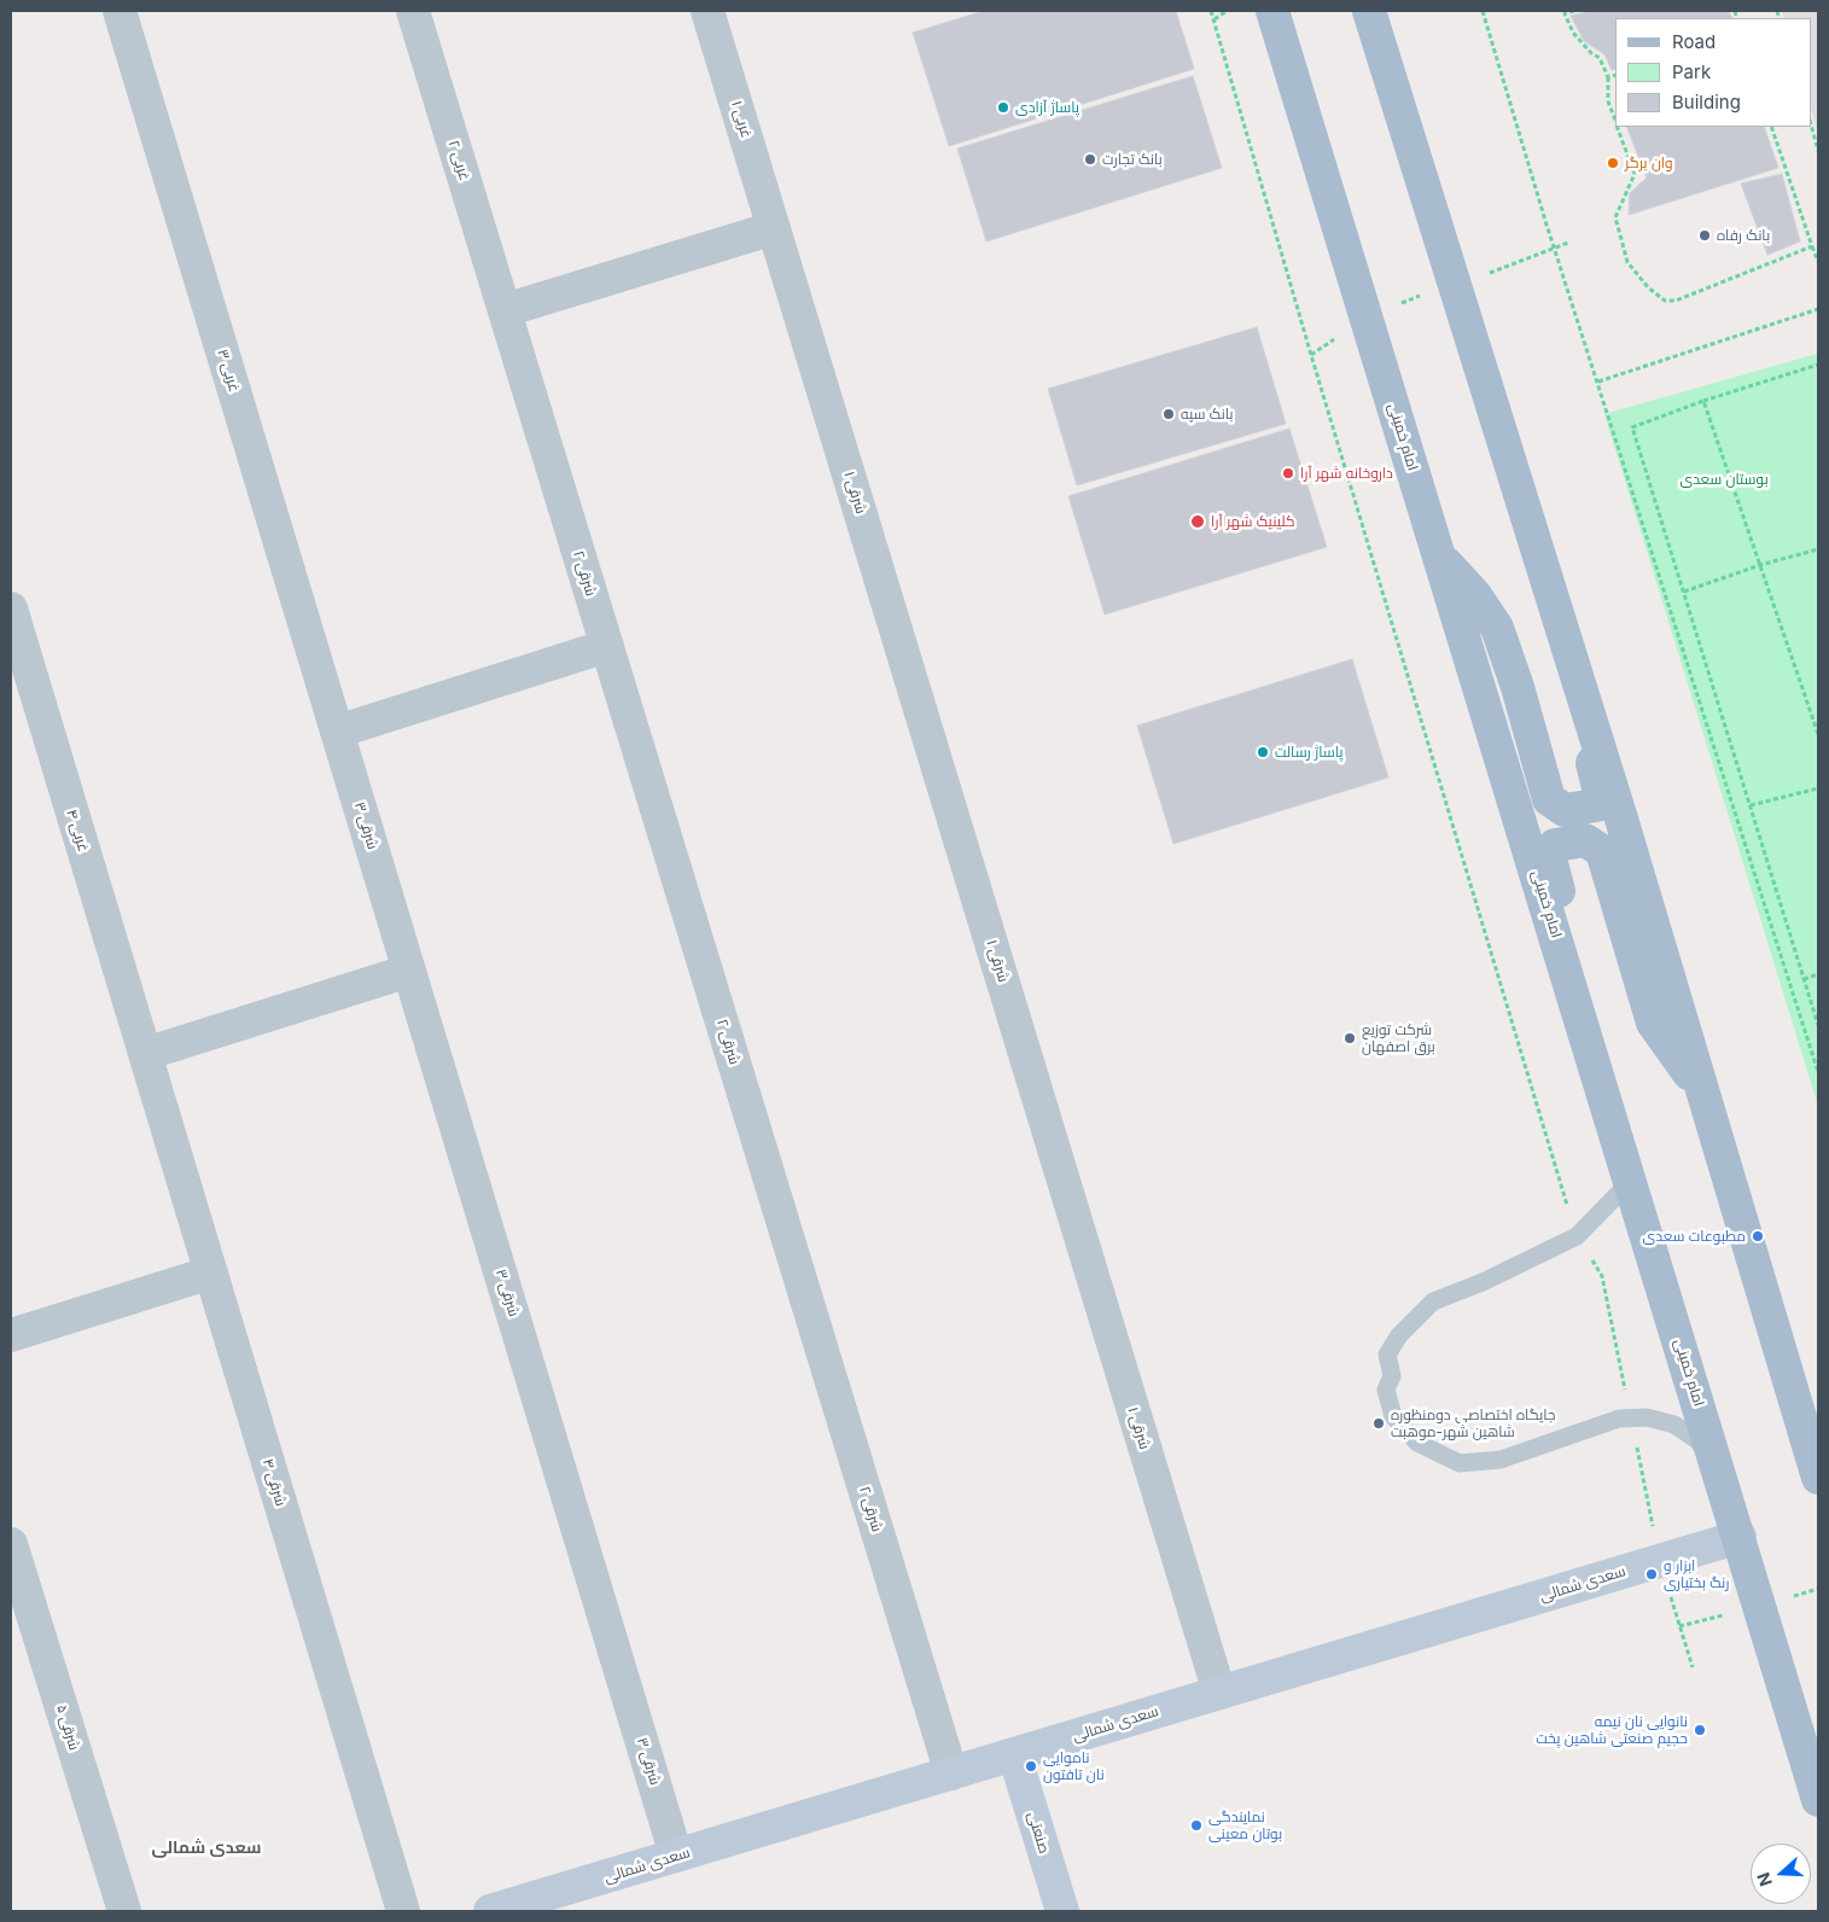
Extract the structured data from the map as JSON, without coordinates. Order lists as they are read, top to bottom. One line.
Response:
{"streets":{"main road":["امام خمینی","سعدی شمالی","صنعتی"],"street":["۱ غربی","۲ غربی","۳ غربی","۱ شرقی","۲ شرقی","۳ شرقی","۴ غربی","۴ شرقی","۵ شرقی"]},"crossings":[["۱ غربی","۱ شرقی"],["۲ غربی","۲ شرقی"],["۳ غربی","۳ شرقی"],["امام خمینی","سعدی شمالی"],["۱ شرقی","سعدی شمالی"],["۲ شرقی","سعدی شمالی"],["۳ شرقی","سعدی شمالی"],["۴ غربی","۴ شرقی"],["سعدی شمالی","صنعتی"]],"districts":["سعدی شمالی"],"parks":["بوستان سعدی"],"places":["پاساژ آزادی","بانک تجارت","وان برگر","بانک رفاه","بانک سپه","داروخانه شهر آرا","کلینیک شهر آرا","پاساژ رسالت","شرکت توزیع برق اصفهان","مطبوعات سعدی","جایگاه اختصاصی دومنظوره شاهین شهر-موهبت","ابزار و رنگ بختیاری","نانوایی نان نیمه حجیم صنعتی شاهین پخت","ناموایی نان تافتون","نمایندگی بوتان معینی"],"legend":["Road","Park","Building"],"north":"left"}
